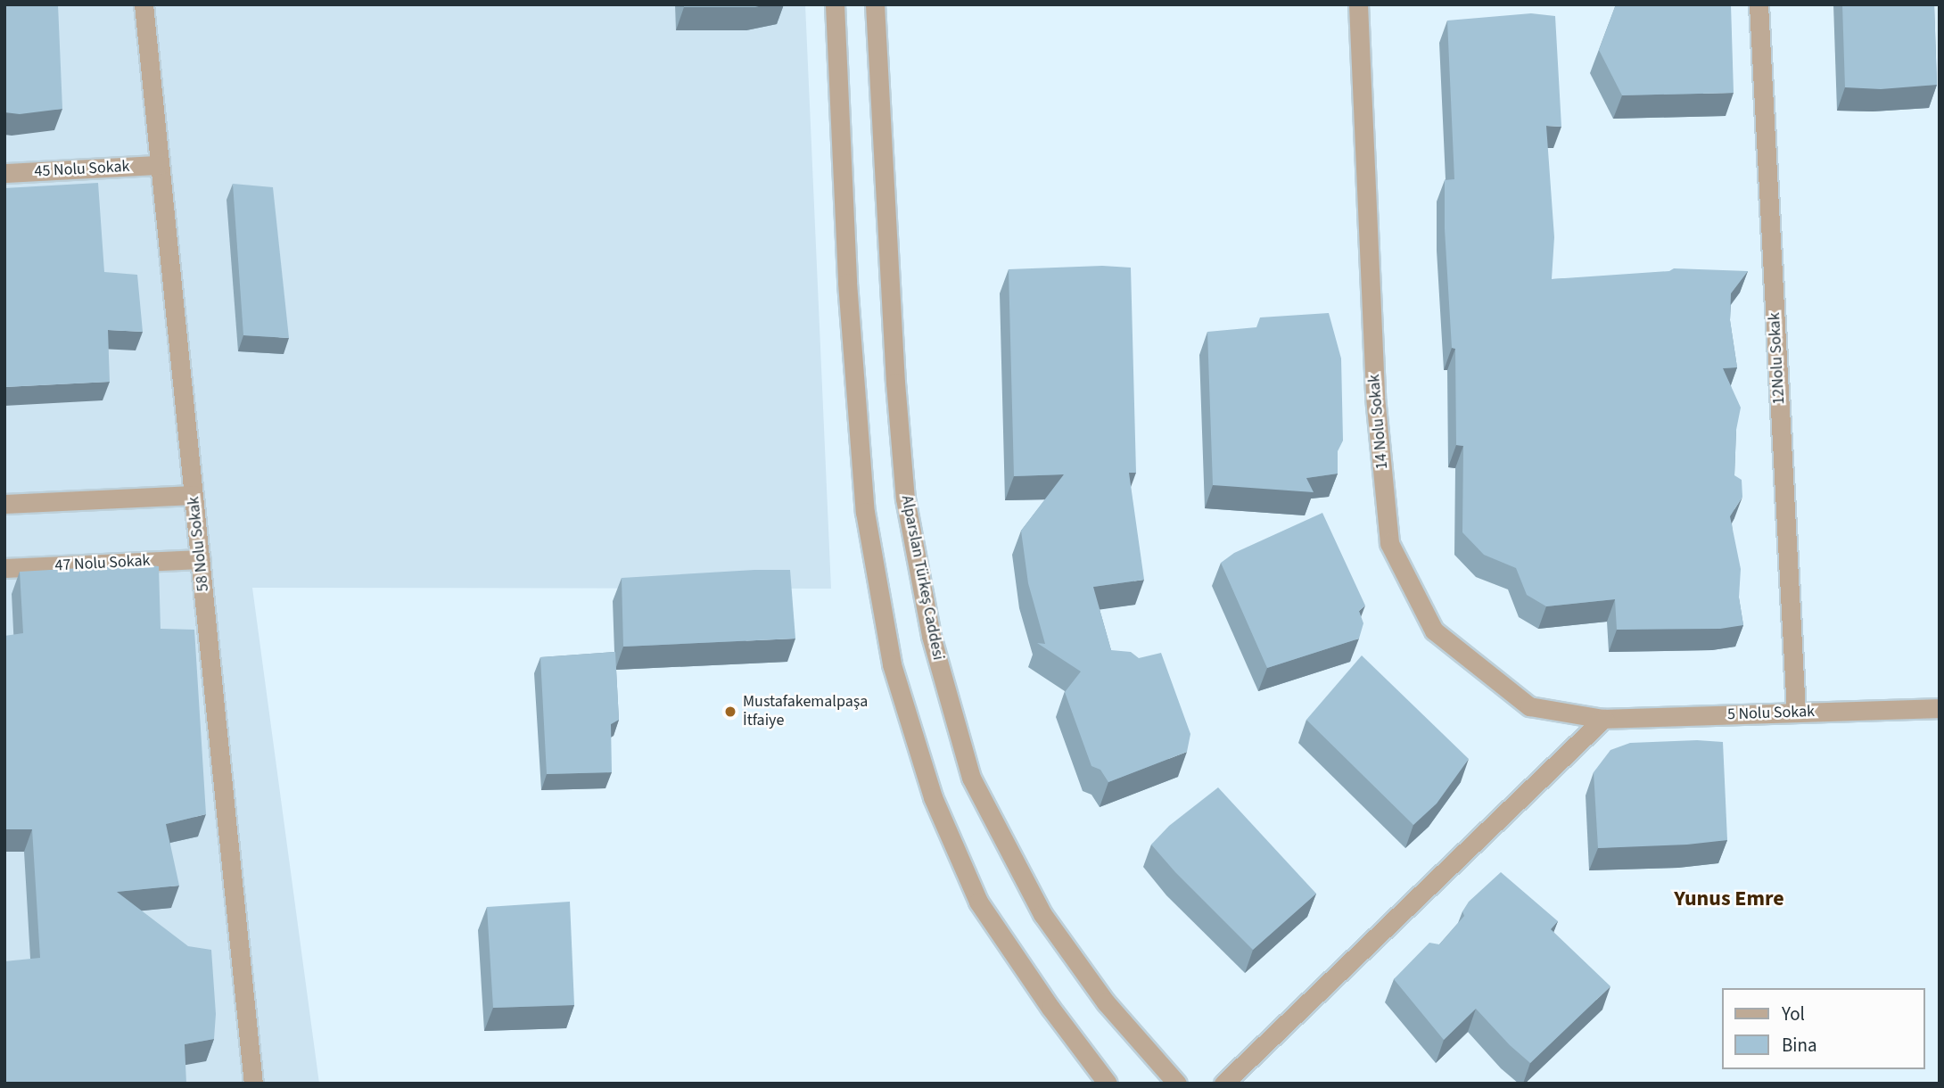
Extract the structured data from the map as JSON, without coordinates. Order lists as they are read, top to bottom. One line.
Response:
{"streets":{"street":["45 Nolu Sokak","12Nolu Sokak","14 Nolu Sokak","58 Nolu Sokak","47 Nolu Sokak","Alparslan Türkeş Caddesi","5 Nolu Sokak"]},"crossings":[["45 Nolu Sokak","58 Nolu Sokak"],["12Nolu Sokak","5 Nolu Sokak"],["14 Nolu Sokak","5 Nolu Sokak"],["58 Nolu Sokak","47 Nolu Sokak"]],"districts":["Yunus Emre"],"places":["Mustafakemalpaşa İtfaiye"],"legend":["Yol","Bina"]}
